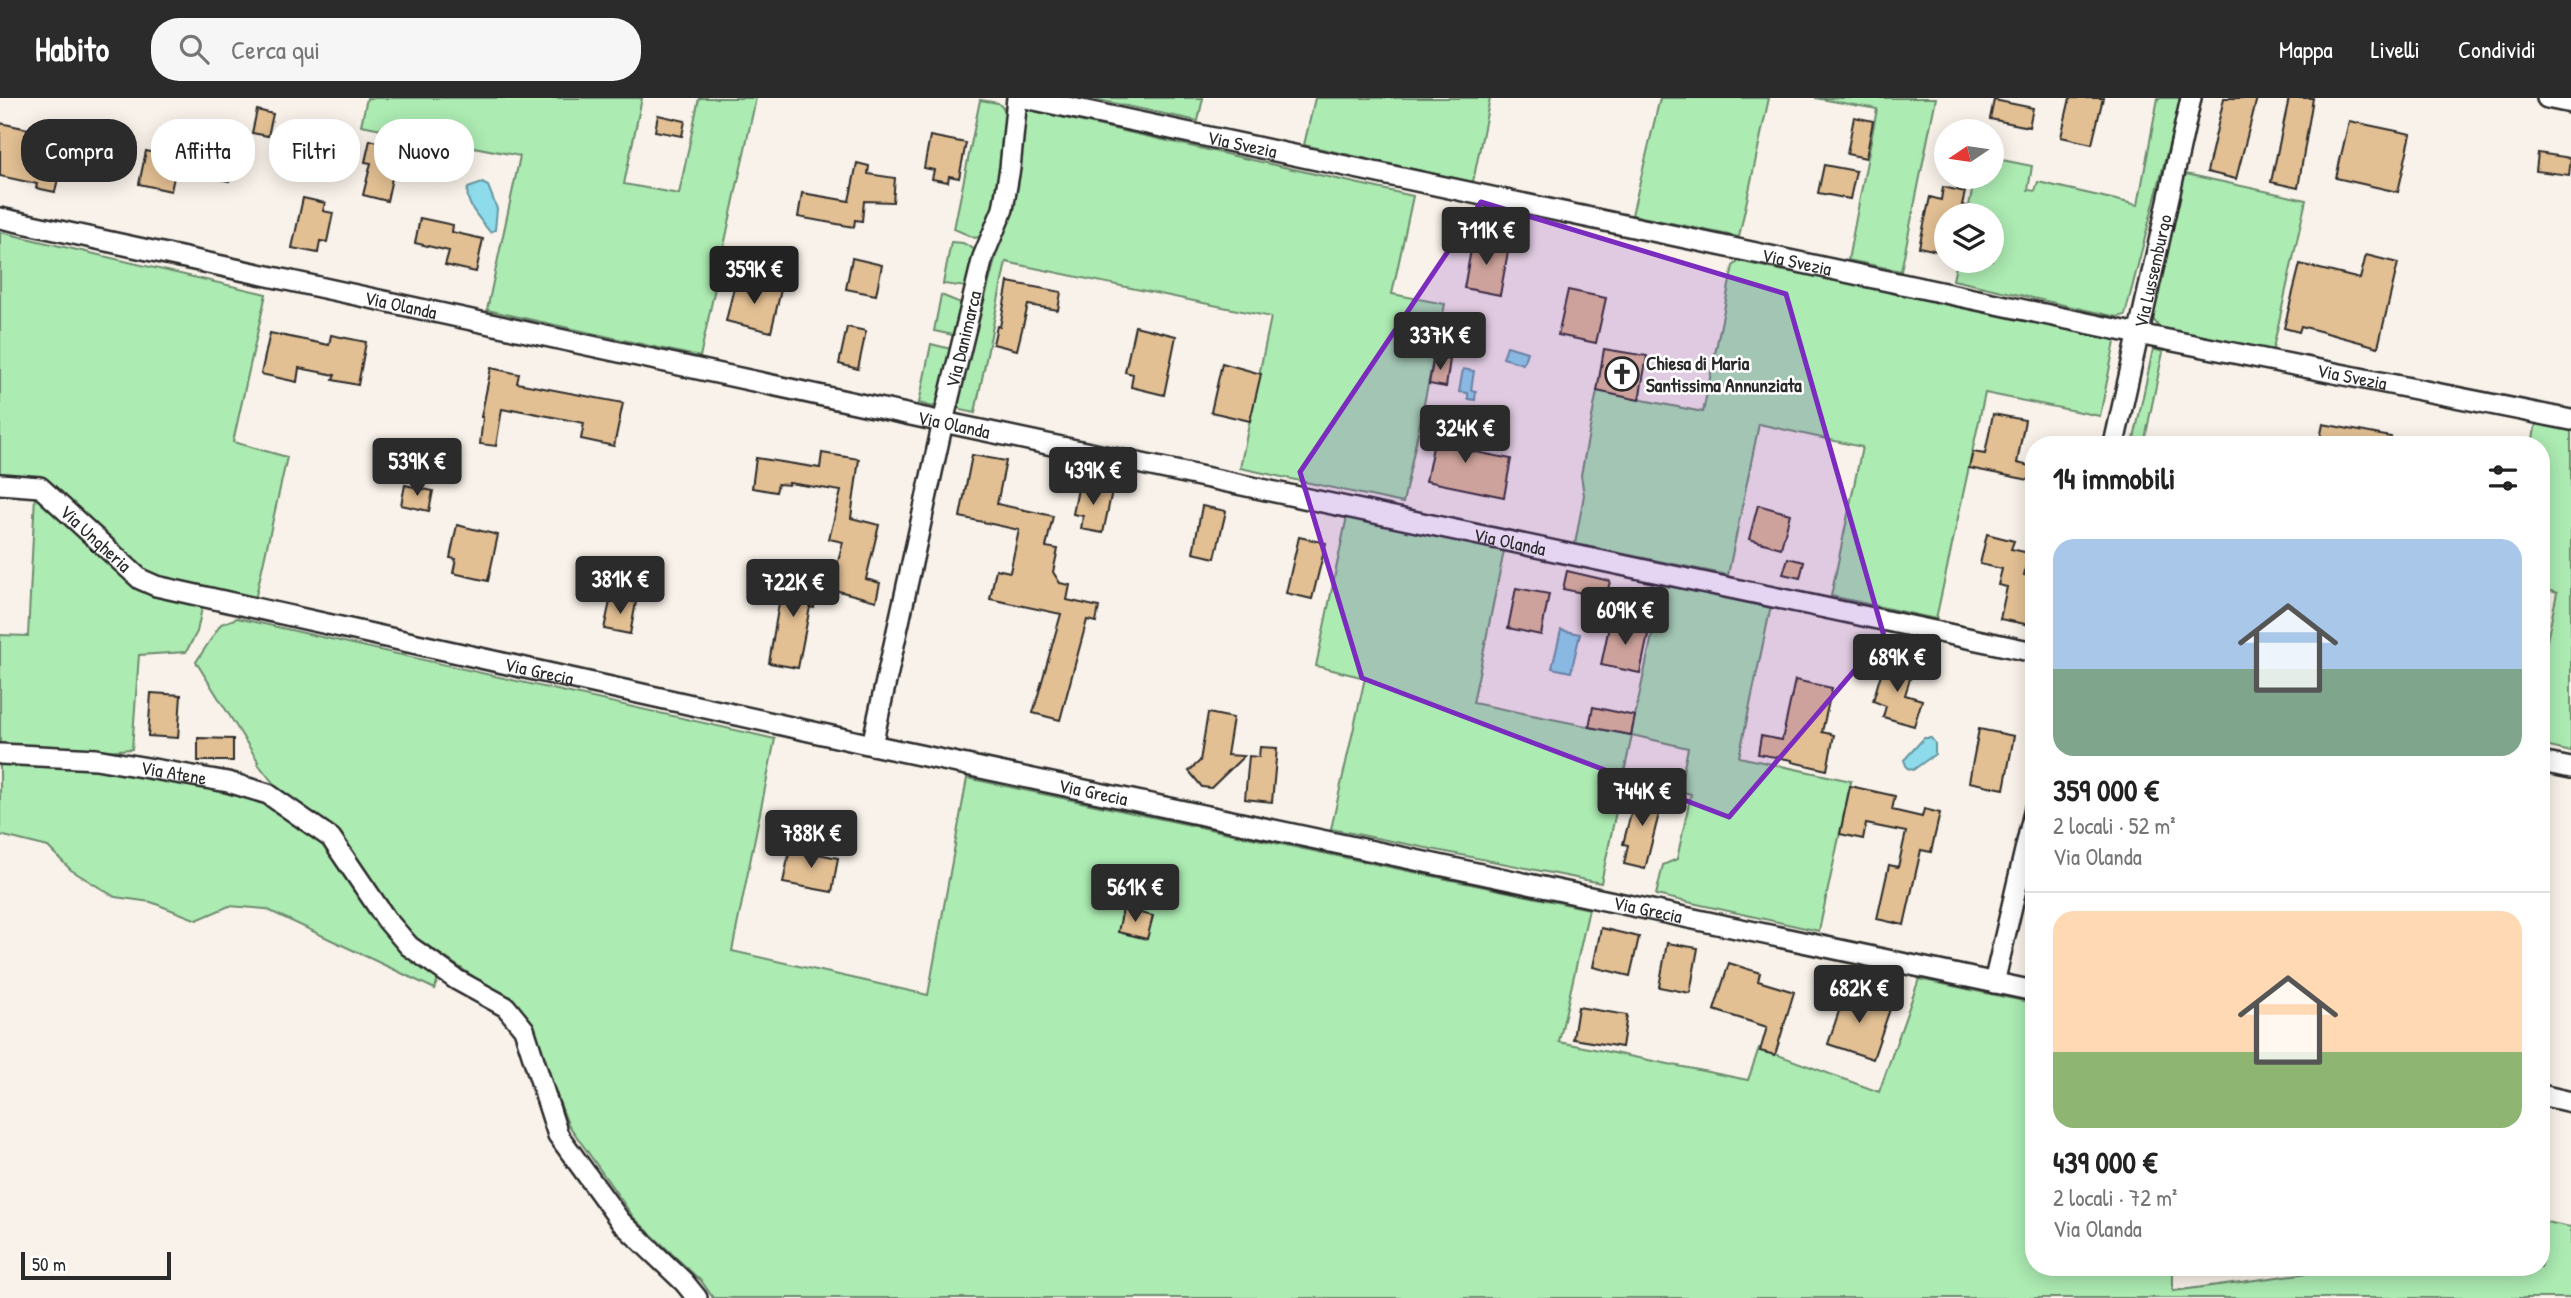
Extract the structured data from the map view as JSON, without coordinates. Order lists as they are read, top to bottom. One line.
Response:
{"streets":{"street":["Via Svezia","Via Lussemburgo","Via Olanda","Via Danimarca","Via Ungheria","Via Grecia","Via Atene"]},"crossings":[["Via Svezia","Via Lussemburgo"],["Via Olanda","Via Danimarca"],["Via Danimarca","Via Grecia"],["Via Ungheria","Via Grecia"]],"places":{"church":["Chiesa di Maria Santissima Annunziata"]},"scale_bar":"50 m","north":"left","page":{"header":"Habito","search":"Cerca qui","nav":["Mappa","Livelli","Condividi"],"chip":["Compra","Affitta","Filtri","Nuovo"],"price":["711K €","359K €","337K €","324K €","539K €","439K €","381K €","722K €","609K €","689K €","744K €","788K €","561K €","682K €"],"heading":"14 immobili","list":[{"name":"359 000 €","note":"2 locali · 52 m² · Via Olanda"},{"name":"439 000 €","note":"2 locali · 72 m² · Via Olanda"}],"scale":"50 m"}}
